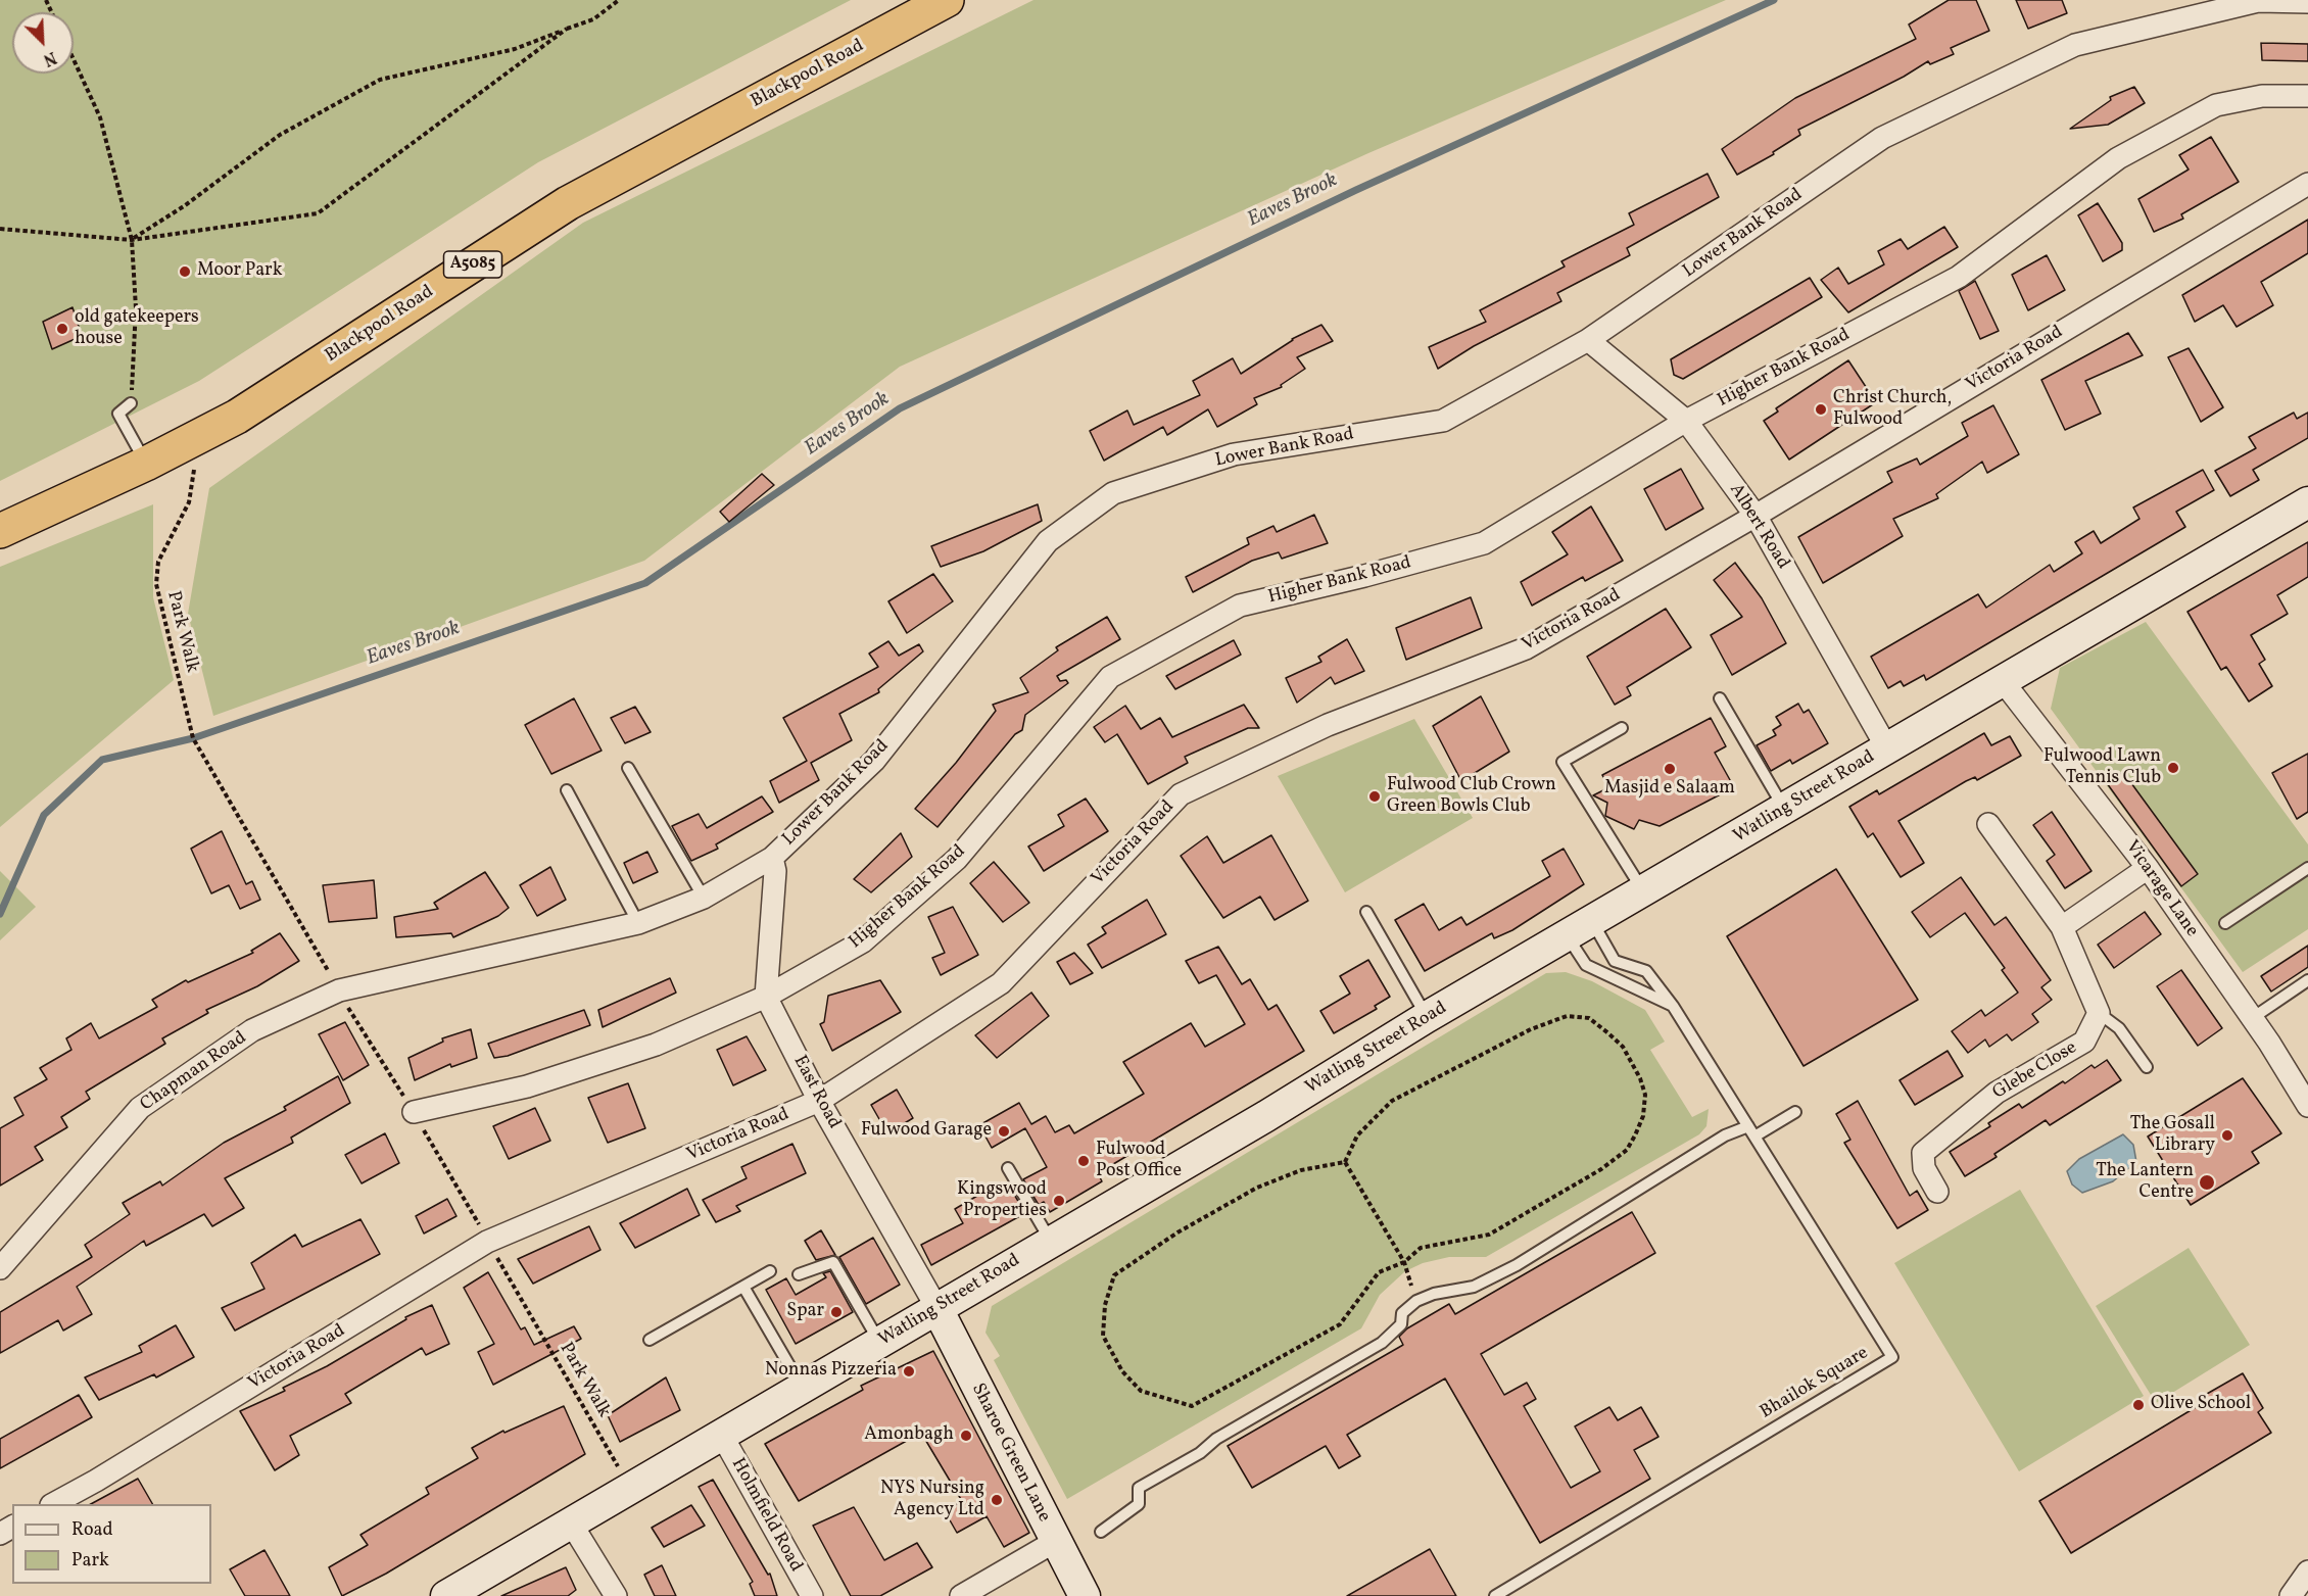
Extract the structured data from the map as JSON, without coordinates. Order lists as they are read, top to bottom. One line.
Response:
{"streets":{"highway":["Blackpool Road","A5085"],"main road":["Watling Street Road","Sharoe Green Lane"],"street":["Lower Bank Road","Victoria Road","Higher Bank Road","Albert Road","Vicarage Lane","Glebe Close","Chapman Road","East Road","Holmfield Road"],"lane":["Bhailok Square"],"path":["Park Walk"]},"crossings":[["Lower Bank Road","Albert Road"],["Lower Bank Road","Chapman Road"],["Victoria Road","Albert Road"],["Victoria Road","Park Walk"],["Victoria Road","East Road"],["Higher Bank Road","Albert Road"],["Higher Bank Road","East Road"],["Albert Road","Watling Street Road"],["Watling Street Road","Vicarage Lane"],["Watling Street Road","East Road"],["Watling Street Road","Bhailok Square"],["Watling Street Road","Sharoe Green Lane"],["Watling Street Road","Holmfield Road"],["East Road","Sharoe Green Lane"]],"water":["Eaves Brook"],"places":["Moor Park","old gatekeepers house","Christ Church, Fulwood","Fulwood Lawn Tennis Club","Masjid e Salaam","Fulwood Club Crown Green Bowls Club","Fulwood Garage","The Gosall Library","Fulwood Post Office","The Lantern Centre","Kingswood Properties","Spar","Nonnas Pizzeria","Olive School","Amonbagh","NYS Nursing Agency Ltd"],"legend":["Road","Park"],"north":"bottom right"}
